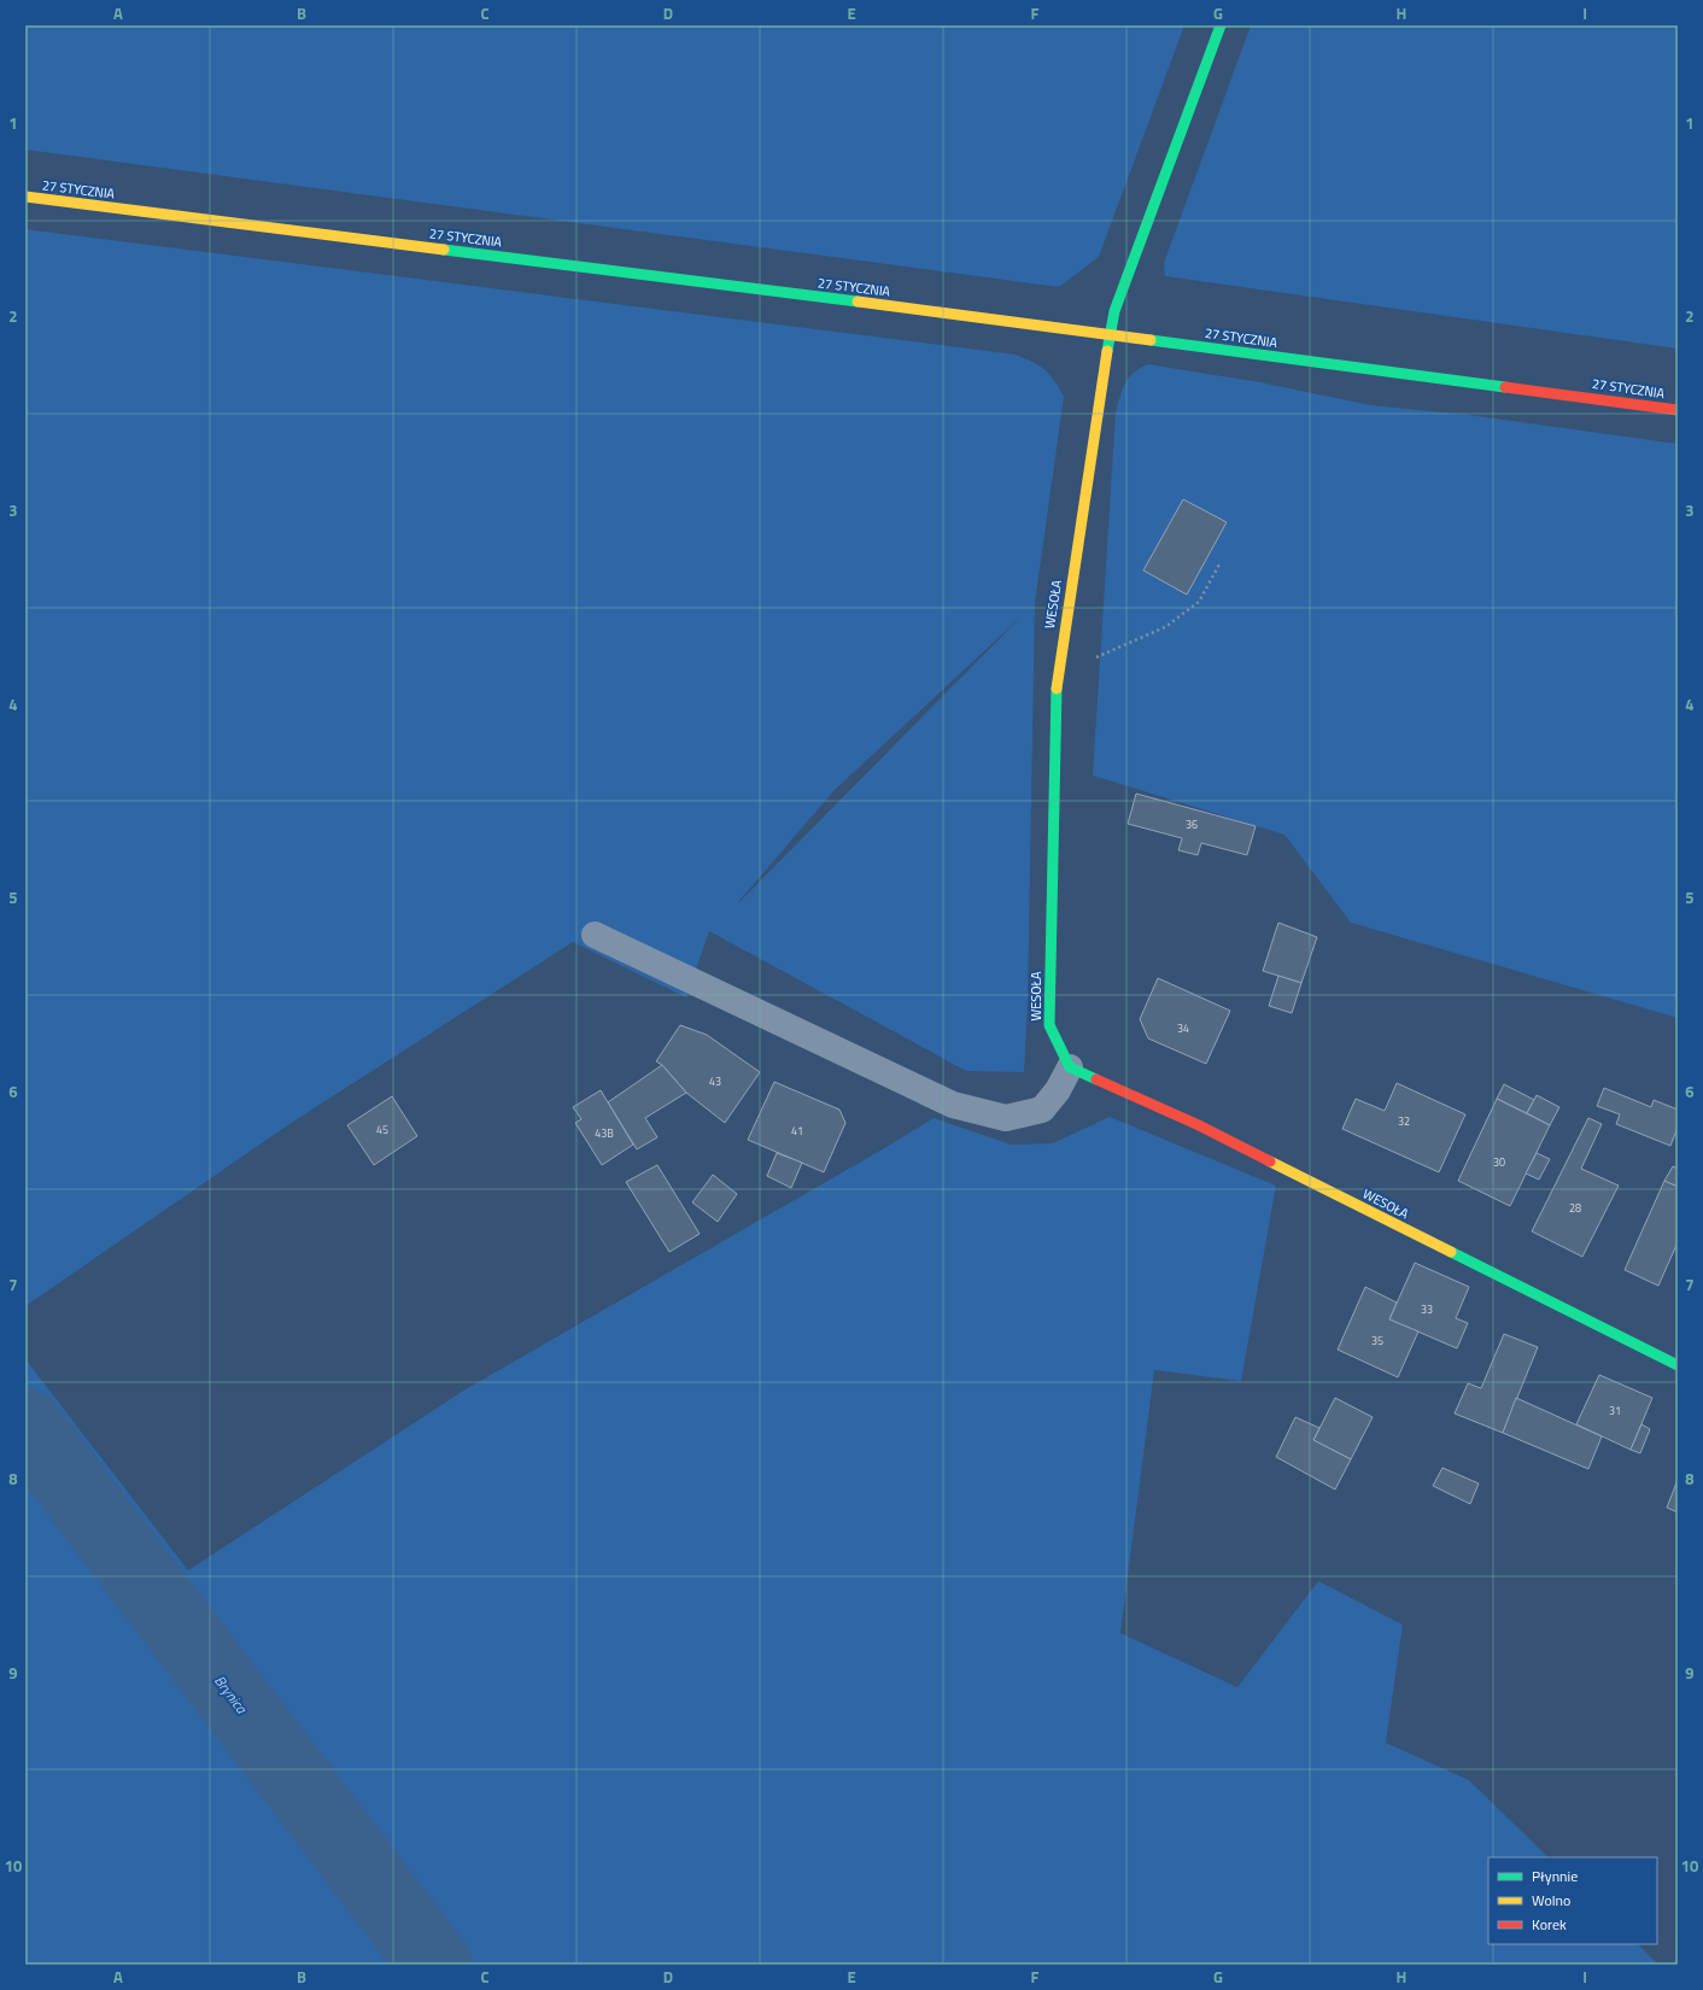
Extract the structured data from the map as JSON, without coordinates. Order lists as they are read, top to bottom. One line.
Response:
{"streets":{"street":["27 STYCZNIA","WESOŁA"]},"crossings":[["27 STYCZNIA","WESOŁA"]],"water":["Brynica"],"house_numbers":["36","34","43","32","45","41","43B","30","28","33","35","31"],"legend":["Płynnie","Wolno","Korek"],"grid":{"columns":["A","B","C","D","E","F","G","H","I"],"rows":["1","2","3","4","5","6","7","8","9","10"]}}
